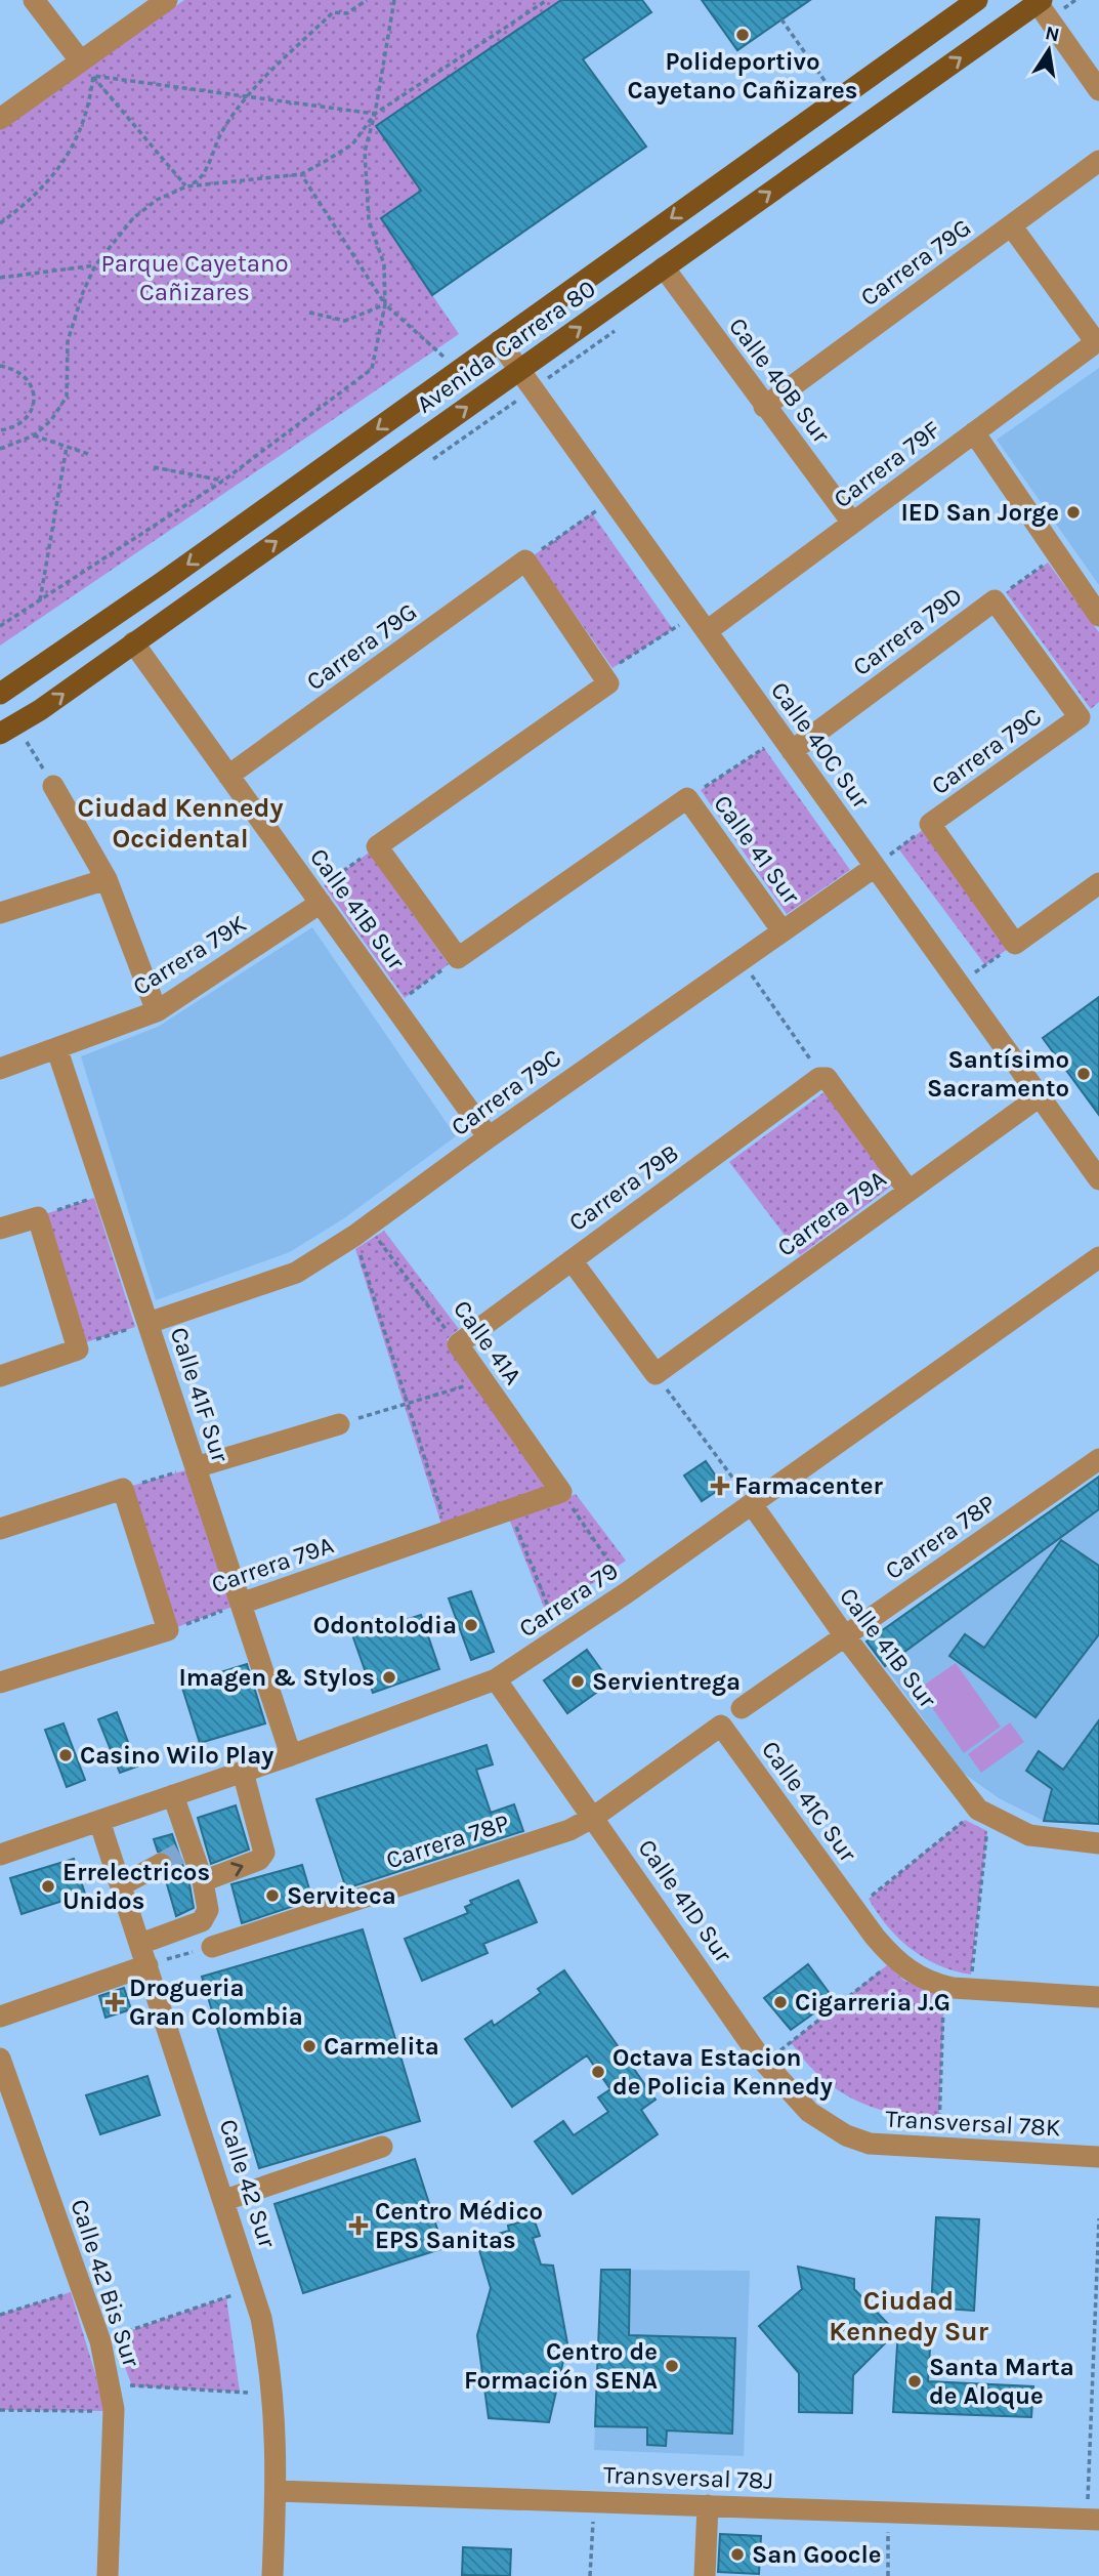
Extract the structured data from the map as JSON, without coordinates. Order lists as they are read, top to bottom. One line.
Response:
{"streets":{"main road":["Avenida Carrera 80"],"street":["Carrera 79G","Calle 40B Sur","Carrera 79F","Carrera 79D","Calle 40C Sur","Carrera 79C","Calle 41 Sur","Calle 41B Sur","Carrera 79K","Carrera 79B","Carrera 79A","Calle 41A","Calle 41F Sur","Carrera 78P","Carrera 79","Calle 41C Sur","Calle 41D Sur","Transversal 78K","Calle 42 Sur","Calle 42 Bis Sur","Transversal 78J"]},"crossings":[["Carrera 79G","Calle 40B Sur"],["Carrera 79G","Calle 41B Sur"],["Avenida Carrera 80","Calle 40B Sur"],["Avenida Carrera 80","Calle 40C Sur"],["Avenida Carrera 80","Calle 41B Sur"],["Calle 40B Sur","Carrera 79F"],["Carrera 79F","Calle 40C Sur"],["Carrera 79D","Calle 40C Sur"],["Carrera 79D","Carrera 79C"],["Calle 40C Sur","Carrera 79C"],["Calle 40C Sur","Carrera 79A"],["Carrera 79C","Calle 41 Sur"],["Carrera 79C","Calle 41B Sur"],["Carrera 79C","Calle 41A"],["Carrera 79C","Calle 41F Sur"],["Calle 41B Sur","Carrera 79K"],["Calle 41B Sur","Carrera 78P"],["Calle 41B Sur","Carrera 79"],["Carrera 79K","Calle 41F Sur"],["Carrera 79B","Calle 41A"],["Carrera 79A","Calle 41A"],["Carrera 79A","Calle 41F Sur"],["Calle 41F Sur","Carrera 79"],["Carrera 78P","Calle 41C Sur"],["Carrera 78P","Calle 41D Sur"],["Carrera 79","Calle 41D Sur"],["Carrera 79","Calle 42 Sur"],["Calle 41D Sur","Transversal 78K"],["Calle 42 Sur","Transversal 78J"]],"districts":["Ciudad Kennedy Occidental","Ciudad Kennedy Sur"],"parks":["Parque Cayetano Cañizares"],"places":{"other":["Polideportivo Cayetano Cañizares","IED San Jorge","Santísimo Sacramento","Odontolodia","Imagen & Stylos","Servientrega","Casino Wilo Play","Errelectricos Unidos","Serviteca","Cigarreria J.G","Carmelita","Octava Estacion de Policia Kennedy","Centro de Formación SENA","Santa Marta de Aloque","San Goocle"],"health":["Farmacenter","Drogueria Gran Colombia","Centro Médico EPS Sanitas"]},"north":"top"}
